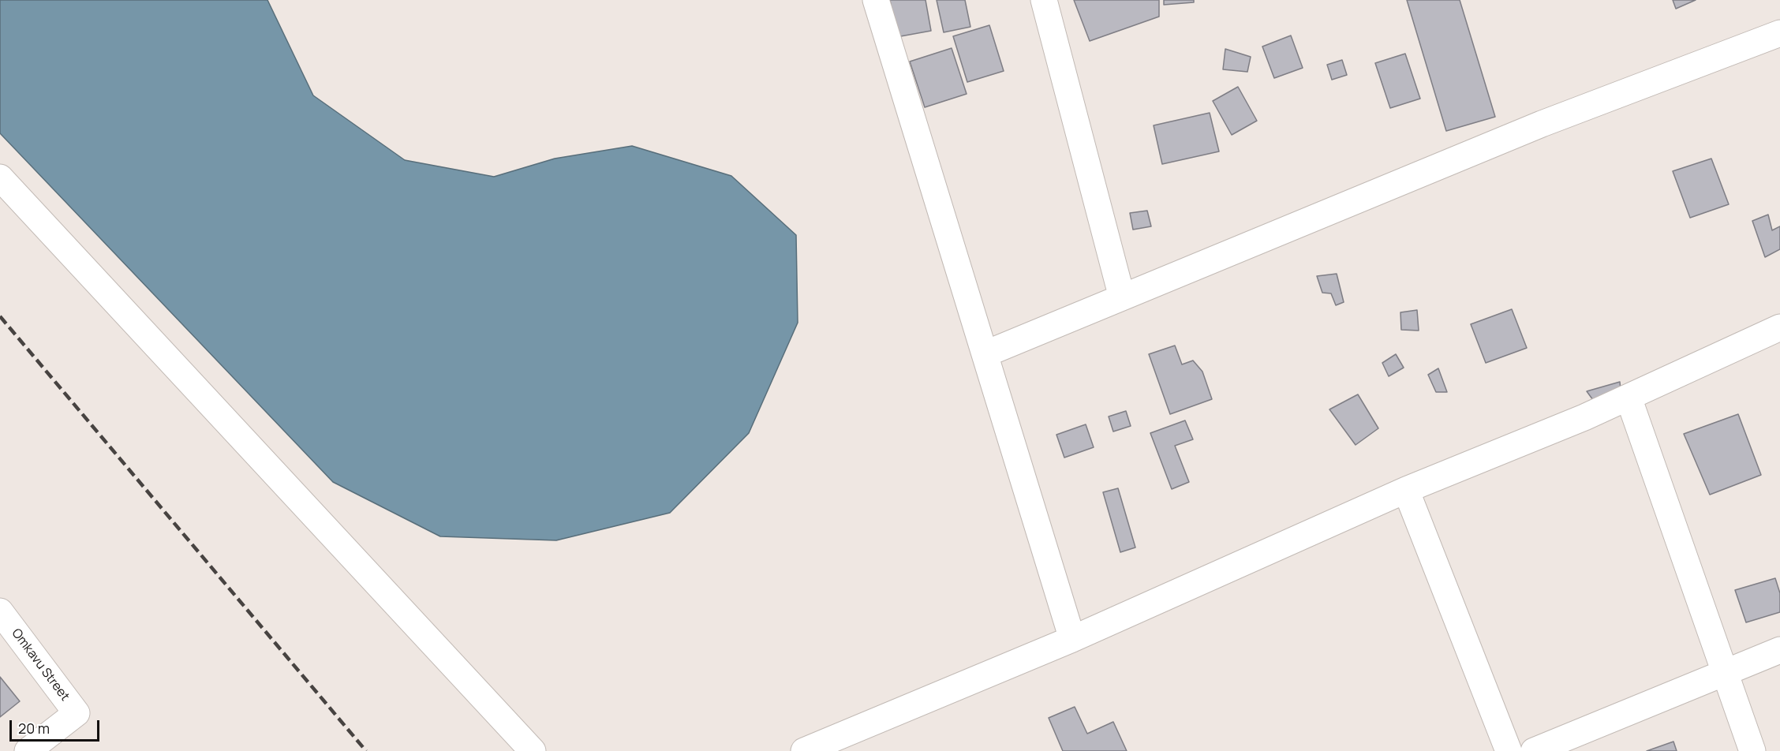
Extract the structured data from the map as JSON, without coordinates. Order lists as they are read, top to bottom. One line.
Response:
{"streets":{"street":["Omkavu Street"]},"scale_bar":"20 m"}
